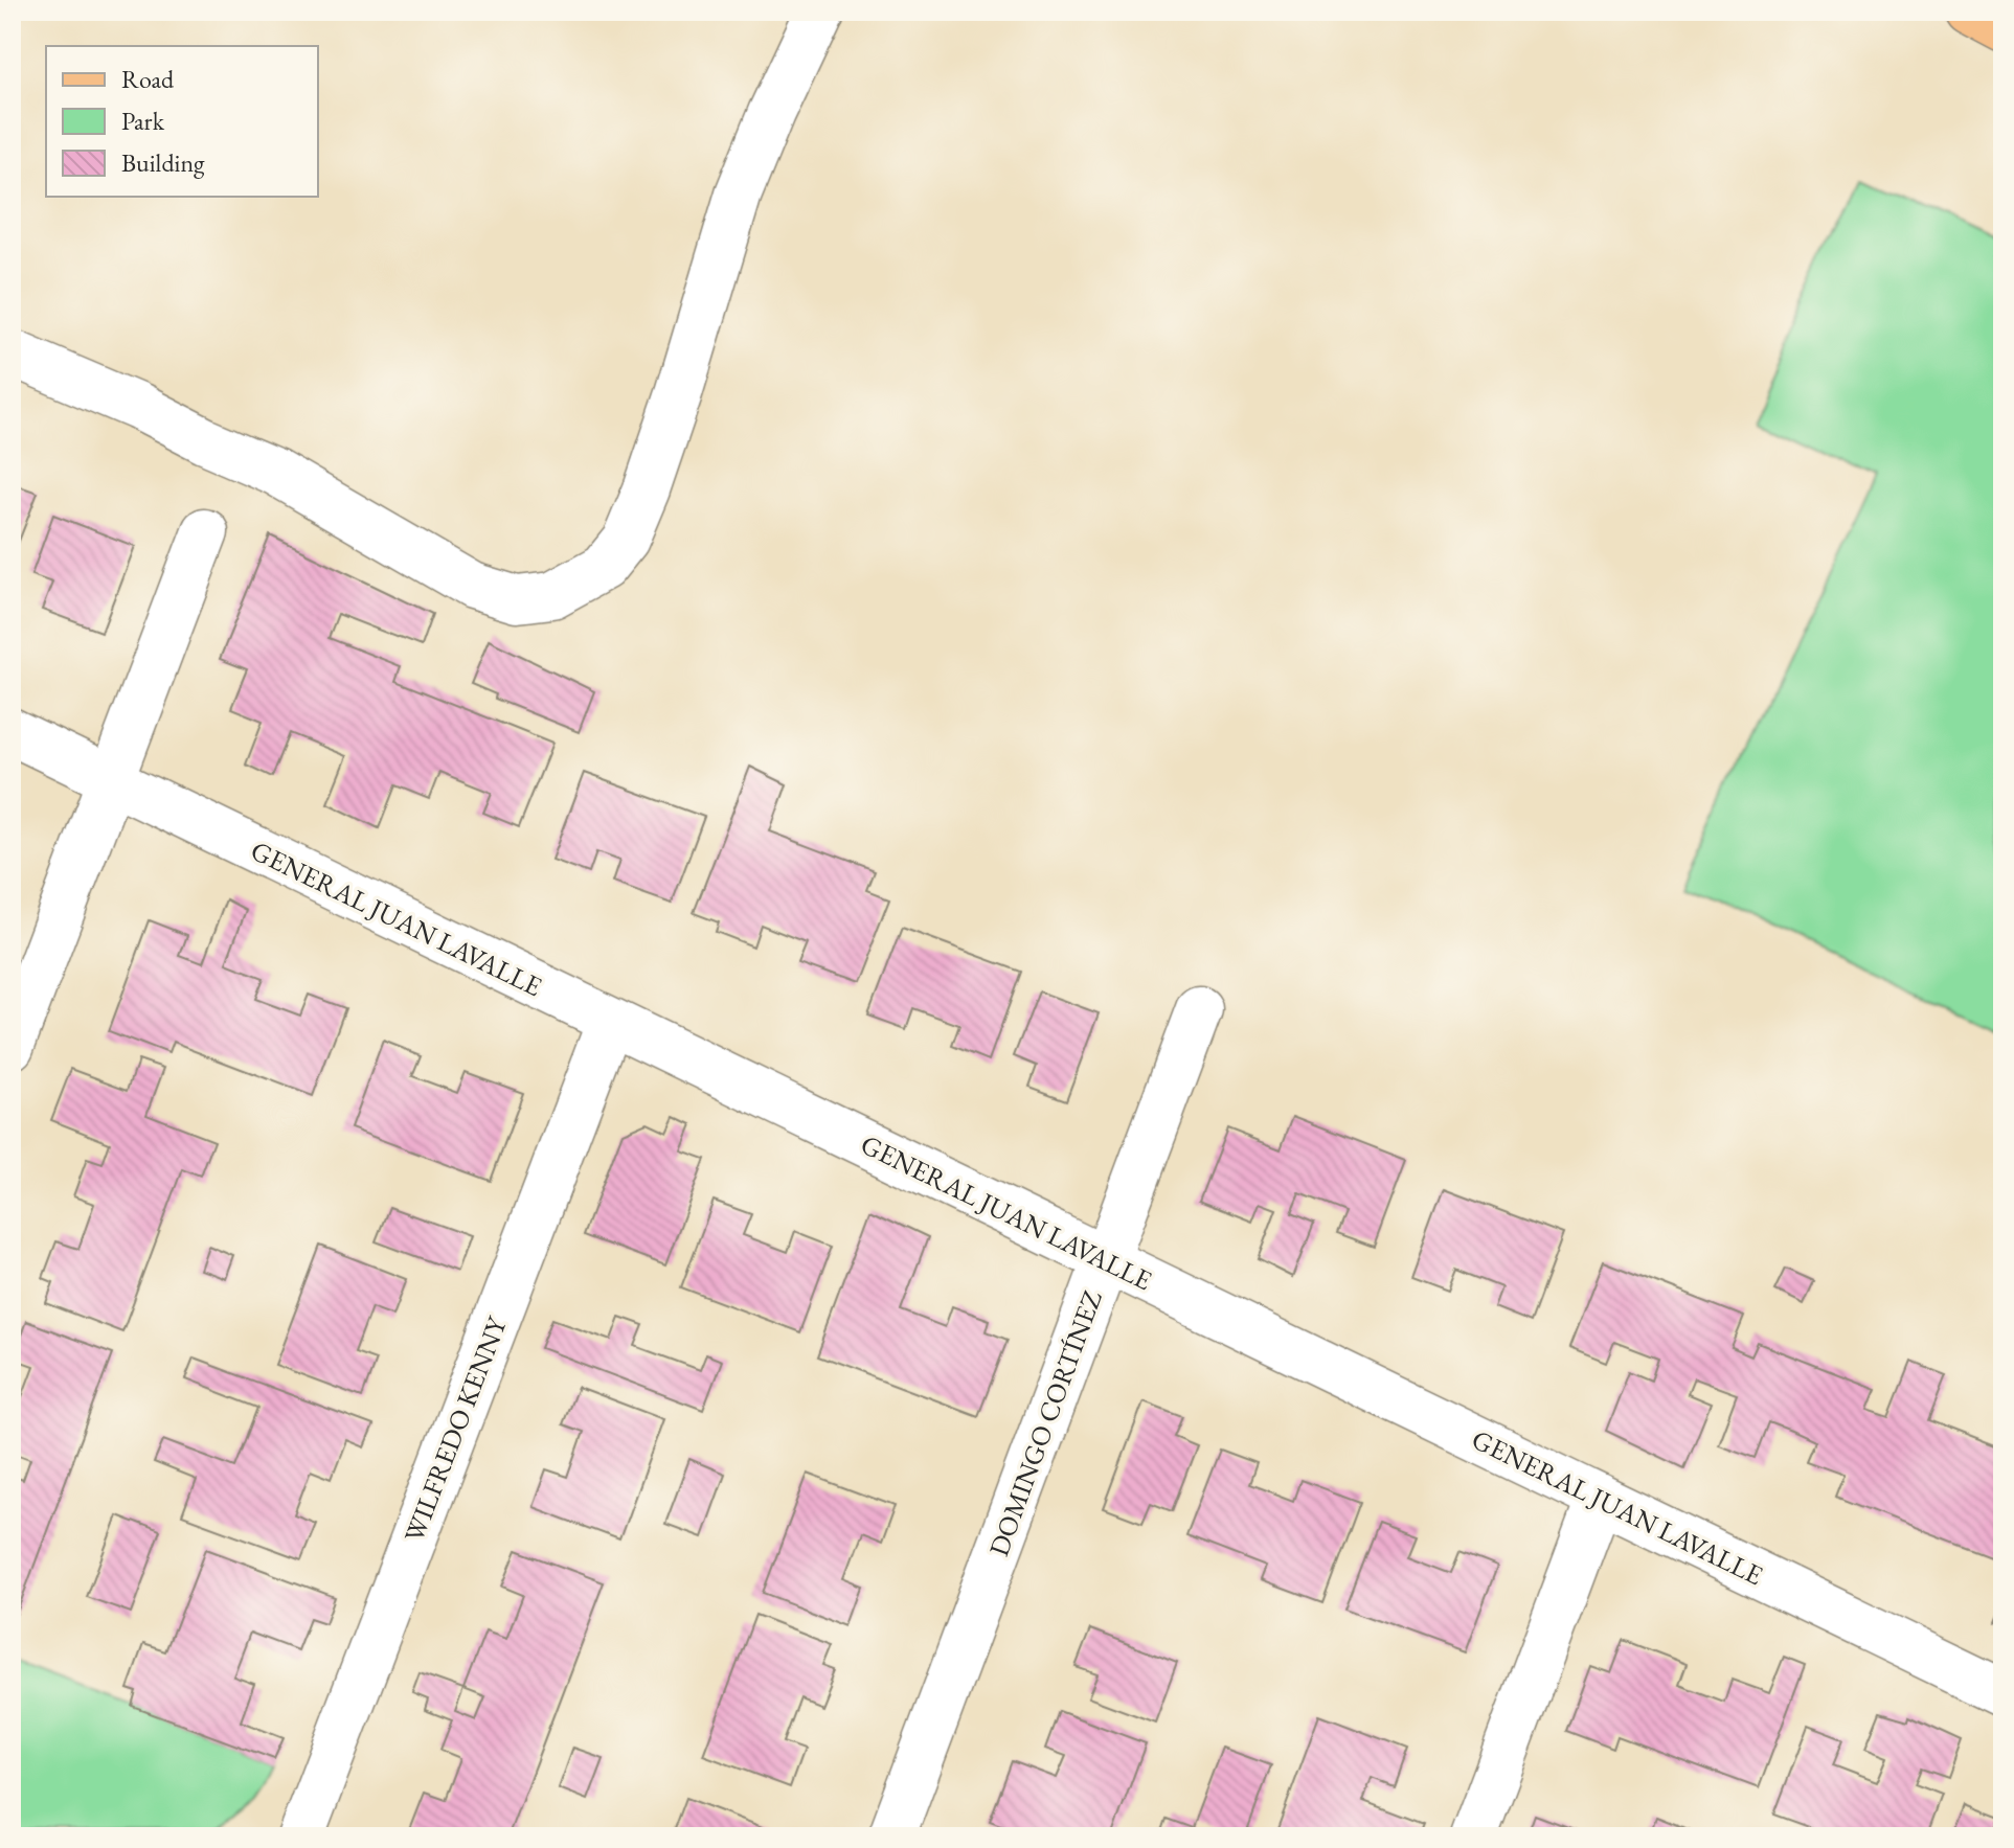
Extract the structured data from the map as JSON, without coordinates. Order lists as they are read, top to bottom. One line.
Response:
{"streets":{"street":["GENERAL JUAN LAVALLE","DOMINGO CORTÍNEZ","WILFREDO KENNY"]},"crossings":[["GENERAL JUAN LAVALLE","DOMINGO CORTÍNEZ"],["GENERAL JUAN LAVALLE","WILFREDO KENNY"]],"legend":["Road","Park","Building"]}
